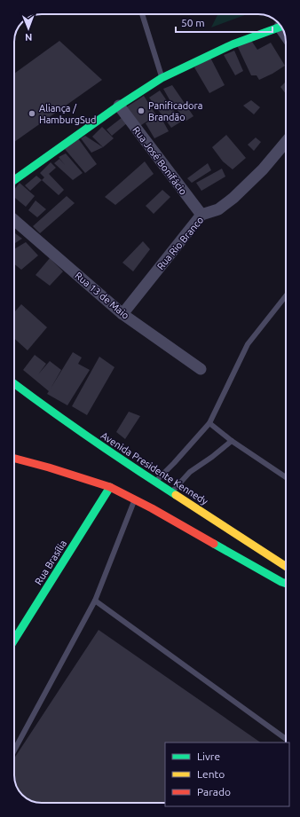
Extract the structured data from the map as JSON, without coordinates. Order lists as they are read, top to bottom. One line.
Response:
{"streets":{"street":["Rua José Bonifácio","Rua Rio Branco","Rua 13 de Maio","Avenida Presidente Kennedy","Rua Brasília"]},"crossings":[["Rua José Bonifácio","Rua Rio Branco"],["Rua Rio Branco","Rua 13 de Maio"]],"places":["Panificadora Brandão","Aliança / HamburgSud"],"legend":["Livre","Lento","Parado"],"scale_bar":"50 m","north":"bottom"}
